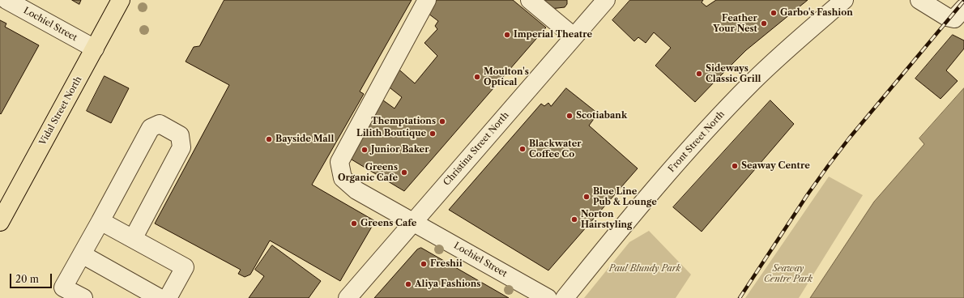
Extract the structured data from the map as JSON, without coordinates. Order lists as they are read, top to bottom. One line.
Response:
{"streets":{"main road":["Vidal Street North"],"street":["Lochiel Street","Front Street North","Christina Street North"]},"crossings":[["Lochiel Street","Vidal Street North"],["Lochiel Street","Christina Street North"]],"parks":["Paul Blundy Park","Seaway Centre Park"],"places":["Garbo's Fashion","Feather Your Nest","Imperial Theatre","Sideways Classic Grill","Moulton's Optical","Scotiabank","Themptations","Lilith Boutique","Bayside Mall","Blackwater Coffee Co","Junior Baker","Seaway Centre","Greens Organic Cafe","Blue Line Pub & Lounge","Norton Hairstyling","Greens Cafe","Freshii","Aliya Fashions"],"scale_bar":"20 m"}
